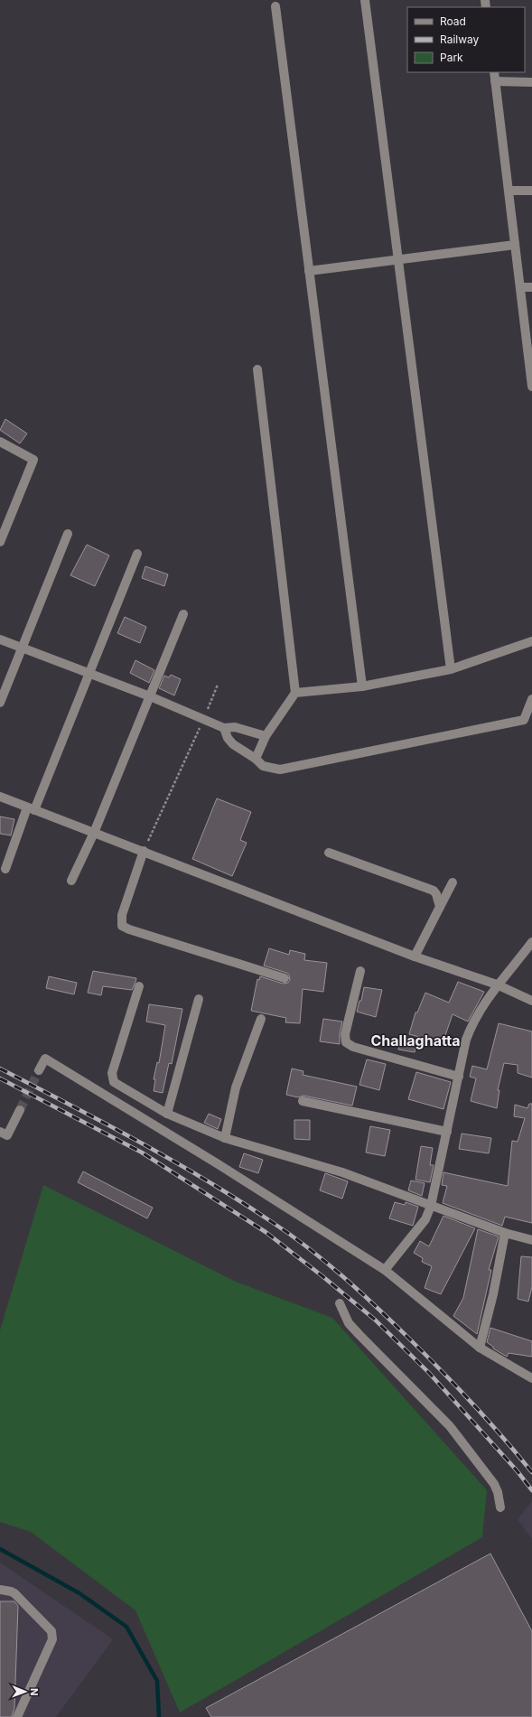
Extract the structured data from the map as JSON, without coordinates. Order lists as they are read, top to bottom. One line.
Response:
{"districts":["Challaghatta"],"legend":["Road","Railway","Park"],"north":"right"}
